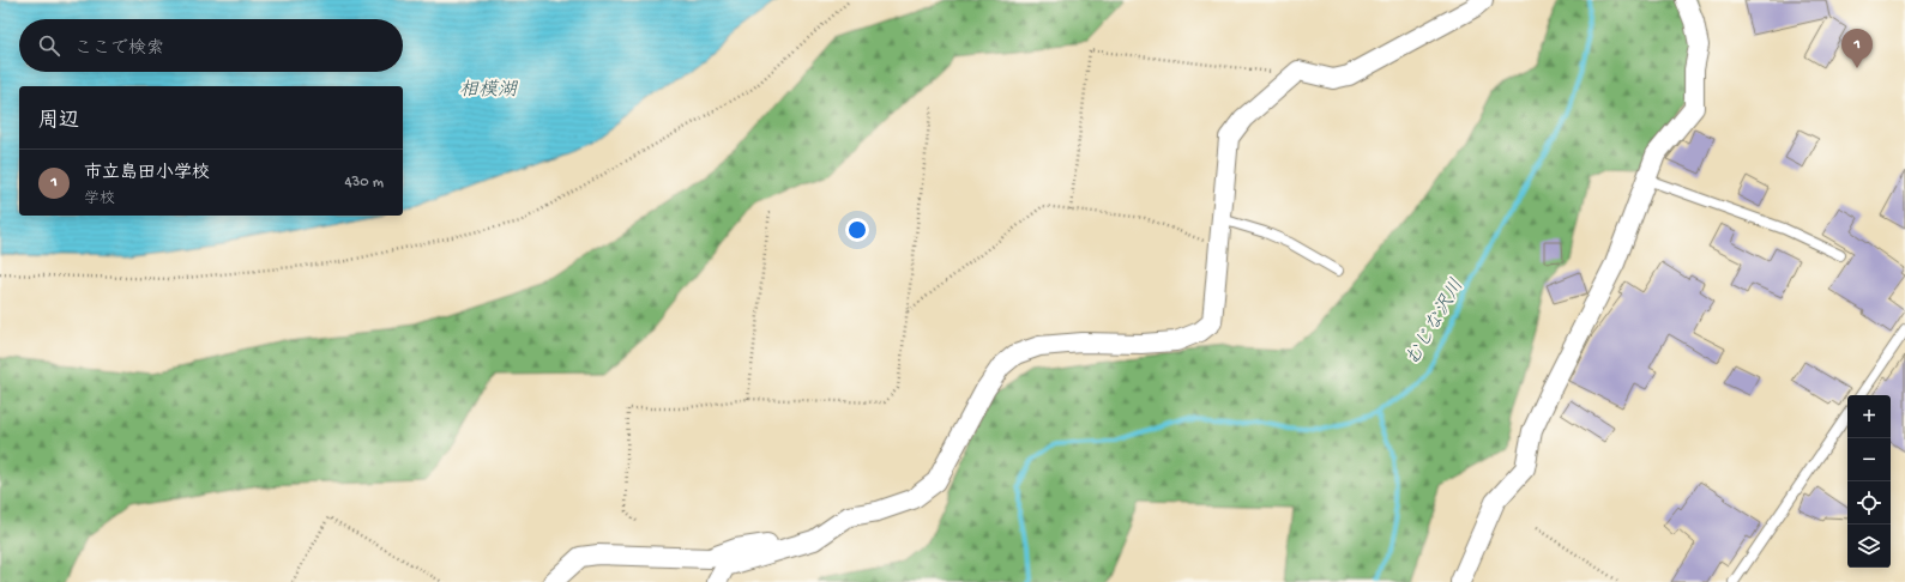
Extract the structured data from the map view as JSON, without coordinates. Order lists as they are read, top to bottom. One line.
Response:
{"water":["相模湖","むじな沢川"],"page":{"search":"ここで検索","pins":"1","heading":"周辺","list":[{"mark":"1","name":"市立島田小学校","note":"学校","value":"430 m"}],"map_buttons":["+","−"]}}
